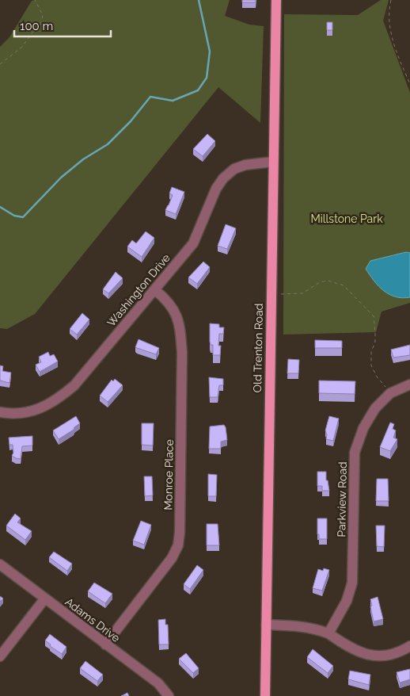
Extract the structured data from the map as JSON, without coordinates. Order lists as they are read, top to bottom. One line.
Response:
{"streets":{"main road":["Old Trenton Road"],"street":["Washington Drive","Monroe Place","Parkview Road","Adams Drive"]},"crossings":[["Washington Drive","Old Trenton Road"],["Washington Drive","Monroe Place"],["Monroe Place","Adams Drive"]],"parks":["Millstone Park"],"scale_bar":"100 m"}
